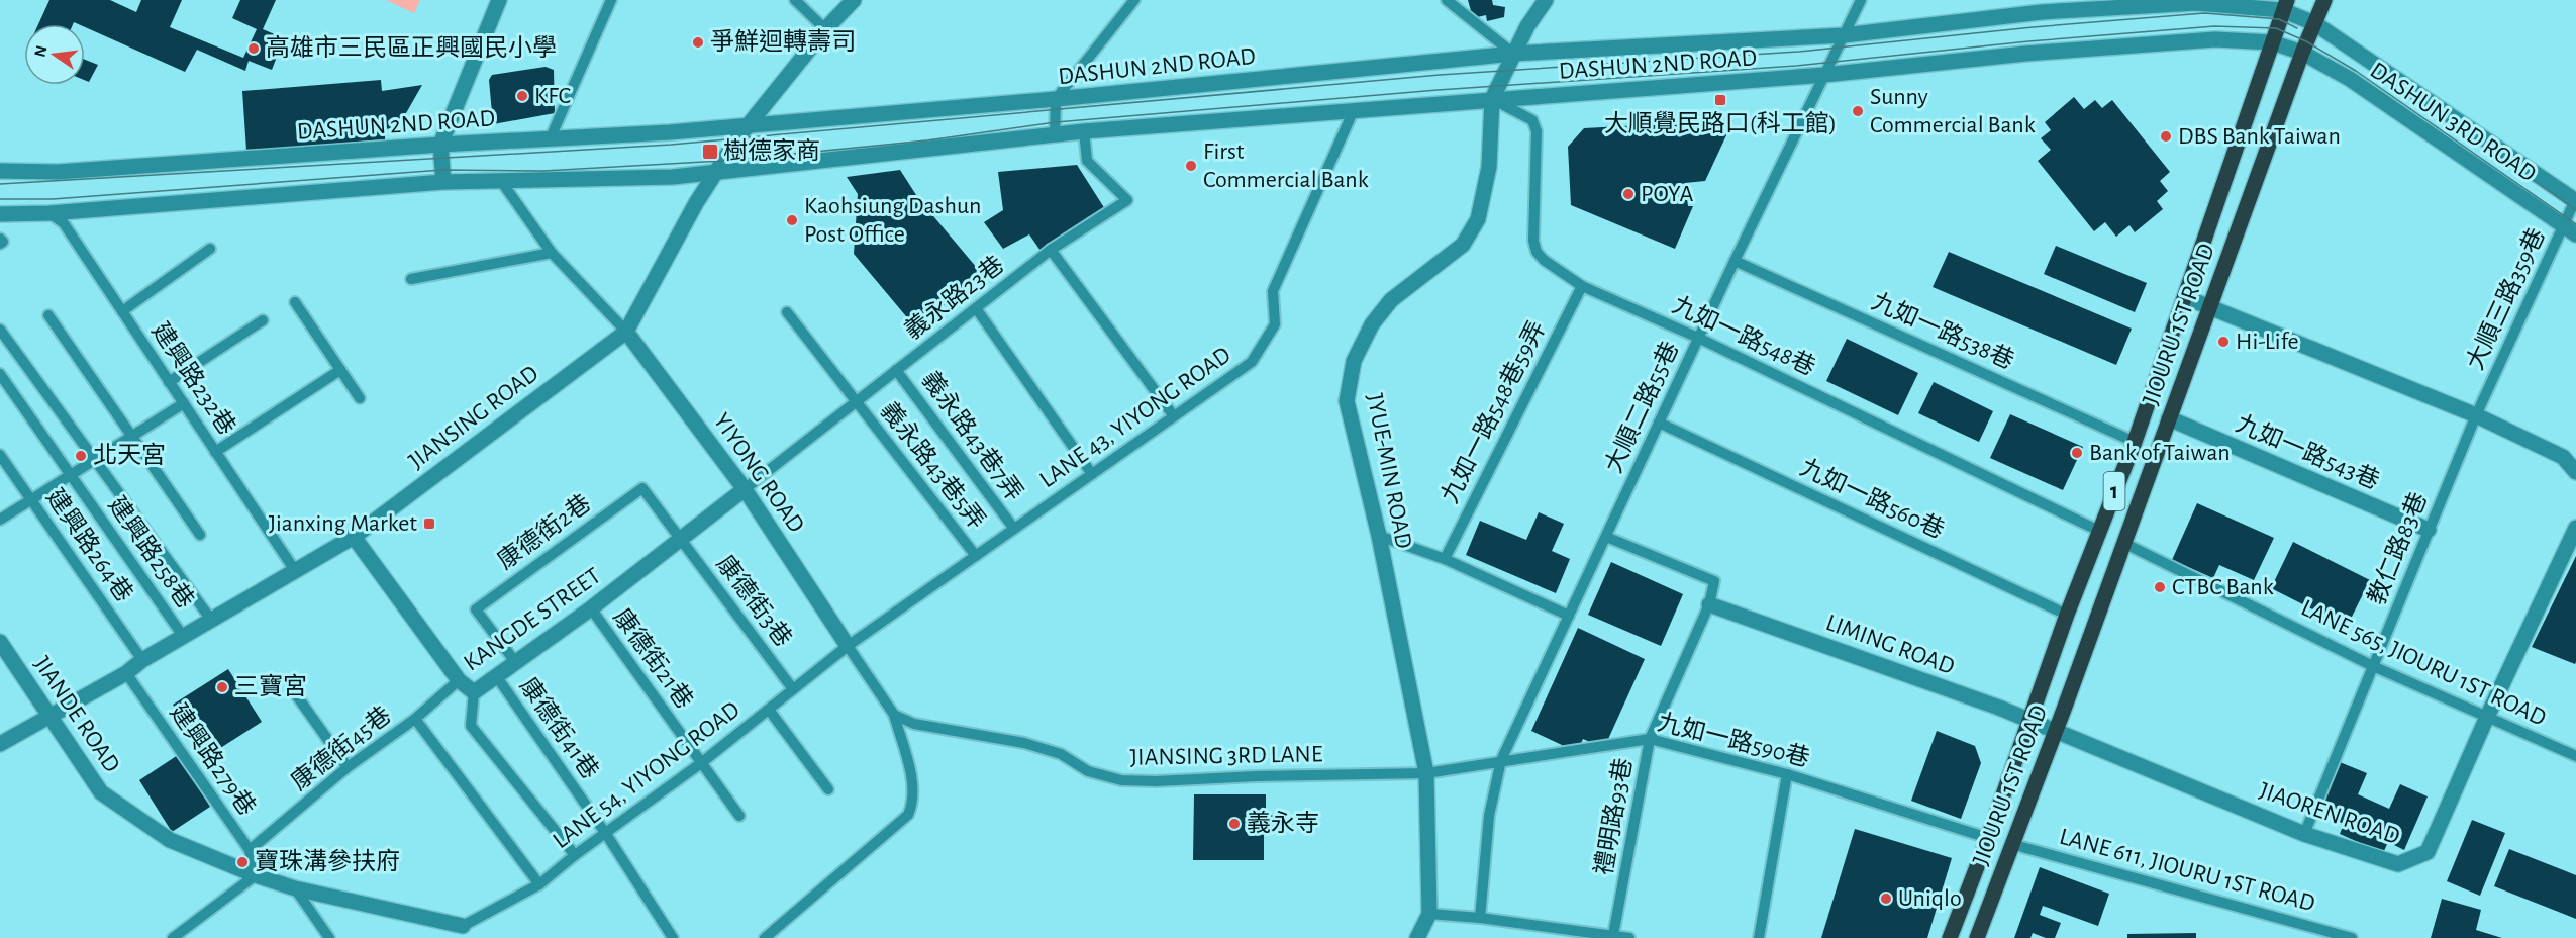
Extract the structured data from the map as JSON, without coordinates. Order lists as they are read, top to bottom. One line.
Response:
{"streets":{"main road":["JIOURU 1ST ROAD","1"],"street":["DASHUN 2ND ROAD","DASHUN 3RD ROAD","JIANSING ROAD","九如一路543巷","JYUE-MIN ROAD","YIYONG ROAD","KANGDE STREET","LIMING ROAD","JIANDE ROAD","JIAOREN ROAD"],"lane":["義永路23巷","大順三路359巷","九如一路538巷","九如一路548巷","建興路232巷","大順二路55巷","九如一路548巷59弄","LANE 43, YIYONG ROAD","義永路43巷7弄","義永路43巷5弄","九如一路560巷","康德街2巷","建興路264巷","教仁路83巷","建興路258巷","康德街3巷","康德街21巷","LANE 565, JIOURU 1ST ROAD","康德街41巷","九如一路590巷","康德街45巷","JIANSING 3RD LANE","建興路279巷","LANE 54, YIYONG ROAD","禮明路93巷","LANE 611, JIOURU 1ST ROAD"]},"crossings":[["DASHUN 2ND ROAD","DASHUN 3RD ROAD"],["DASHUN 2ND ROAD","義永路23巷"],["DASHUN 2ND ROAD","JIOURU 1ST ROAD"],["DASHUN 2ND ROAD","九如一路548巷"],["DASHUN 2ND ROAD","建興路232巷"],["DASHUN 2ND ROAD","大順二路55巷"],["DASHUN 2ND ROAD","JIANSING ROAD"],["DASHUN 2ND ROAD","LANE 43, YIYONG ROAD"],["DASHUN 2ND ROAD","JYUE-MIN ROAD"],["DASHUN 3RD ROAD","大順三路359巷"],["DASHUN 3RD ROAD","JIOURU 1ST ROAD"],["義永路23巷","義永路43巷7弄"],["義永路23巷","義永路43巷5弄"],["義永路23巷","YIYONG ROAD"],["義永路23巷","KANGDE STREET"],["大順三路359巷","教仁路83巷"],["JIOURU 1ST ROAD","九如一路538巷"],["JIOURU 1ST ROAD","九如一路548巷"],["JIOURU 1ST ROAD","九如一路543巷"],["JIOURU 1ST ROAD","九如一路560巷"],["JIOURU 1ST ROAD","LIMING ROAD"],["JIOURU 1ST ROAD","LANE 565, JIOURU 1ST ROAD"],["JIOURU 1ST ROAD","九如一路590巷"],["JIOURU 1ST ROAD","JIAOREN ROAD"],["JIOURU 1ST ROAD","LANE 611, JIOURU 1ST ROAD"],["九如一路538巷","大順二路55巷"],["九如一路548巷","大順二路55巷"],["九如一路548巷","九如一路548巷59弄"],["九如一路548巷","JYUE-MIN ROAD"],["建興路232巷","JIANSING ROAD"],["大順二路55巷","九如一路560巷"],["大順二路55巷","九如一路590巷"],["大順二路55巷","禮明路93巷"],["JIANSING ROAD","YIYONG ROAD"],["JIANSING ROAD","建興路264巷"],["JIANSING ROAD","建興路258巷"],["JIANSING ROAD","KANGDE STREET"],["JIANSING ROAD","JIANDE ROAD"],["JIANSING ROAD","建興路279巷"],["LANE 43, YIYONG ROAD","義永路43巷7弄"],["LANE 43, YIYONG ROAD","義永路43巷5弄"],["LANE 43, YIYONG ROAD","YIYONG ROAD"],["LANE 43, YIYONG ROAD","LANE 54, YIYONG ROAD"],["九如一路543巷","教仁路83巷"],["JYUE-MIN ROAD","九如一路590巷"],["JYUE-MIN ROAD","JIANSING 3RD LANE"],["YIYONG ROAD","KANGDE STREET"],["YIYONG ROAD","LANE 54, YIYONG ROAD"],["康德街2巷","康德街3巷"],["康德街2巷","KANGDE STREET"],["教仁路83巷","LANE 565, JIOURU 1ST ROAD"],["教仁路83巷","JIAOREN ROAD"],["康德街3巷","KANGDE STREET"],["康德街3巷","LANE 54, YIYONG ROAD"],["KANGDE STREET","康德街21巷"],["KANGDE STREET","康德街41巷"],["KANGDE STREET","康德街45巷"],["LIMING ROAD","JIAOREN ROAD"],["LIMING ROAD","禮明路93巷"],["康德街21巷","LANE 54, YIYONG ROAD"],["LANE 565, JIOURU 1ST ROAD","JIAOREN ROAD"],["JIANDE ROAD","建興路279巷"],["JIANDE ROAD","LANE 54, YIYONG ROAD"],["康德街41巷","LANE 54, YIYONG ROAD"],["九如一路590巷","JIANSING 3RD LANE"],["九如一路590巷","禮明路93巷"],["康德街45巷","建興路279巷"]],"places":{"other":["爭鮮迴轉壽司","高雄市三民區正興國民小學","KFC","Sunny Commercial Bank","DBS Bank Taiwan","First Commercial Bank","POYA","Kaohsiung Dashun Post Office","Hi-Life","Bank of Taiwan","北天宮","CTBC Bank","三寶宮","義永寺","寶珠溝參扶府","Uniqlo"],"transit":["大順覺民路口(科工館)","樹德家商","Jianxing Market"]},"north":"left"}
